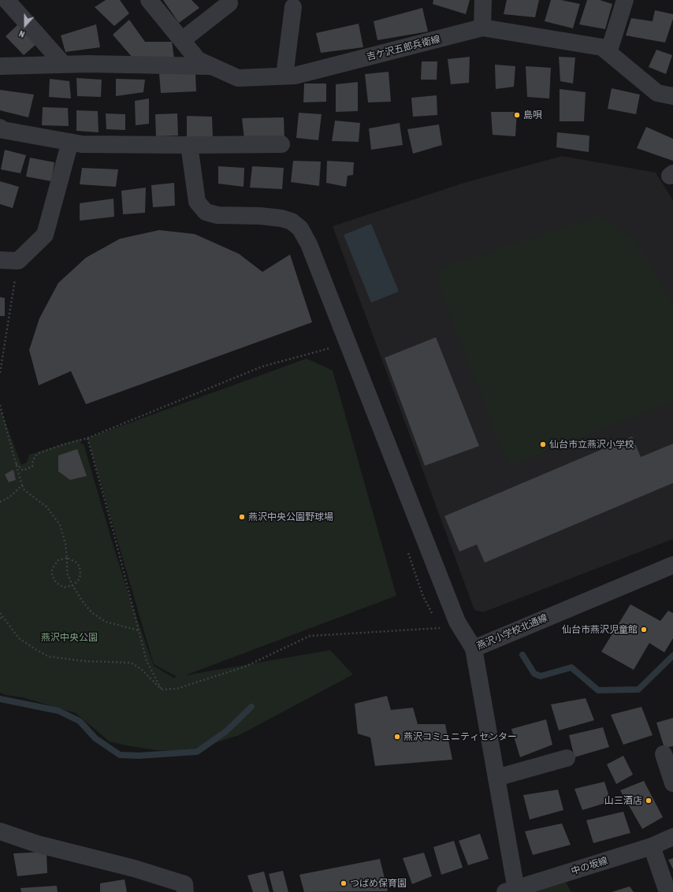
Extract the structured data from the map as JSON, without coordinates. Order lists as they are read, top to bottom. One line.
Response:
{"streets":{"street":["吉ケ沢五郎兵衛線","燕沢小学校北通線","中の坂線"]},"crossings":[["燕沢小学校北通線","中の坂線"]],"parks":["燕沢中央公園"],"places":["島唄","仙台市立燕沢小学校","燕沢中央公園野球場","仙台市燕沢児童館","燕沢コミュニティセンター","山三酒店","つばめ保育園"],"north":"bottom"}
